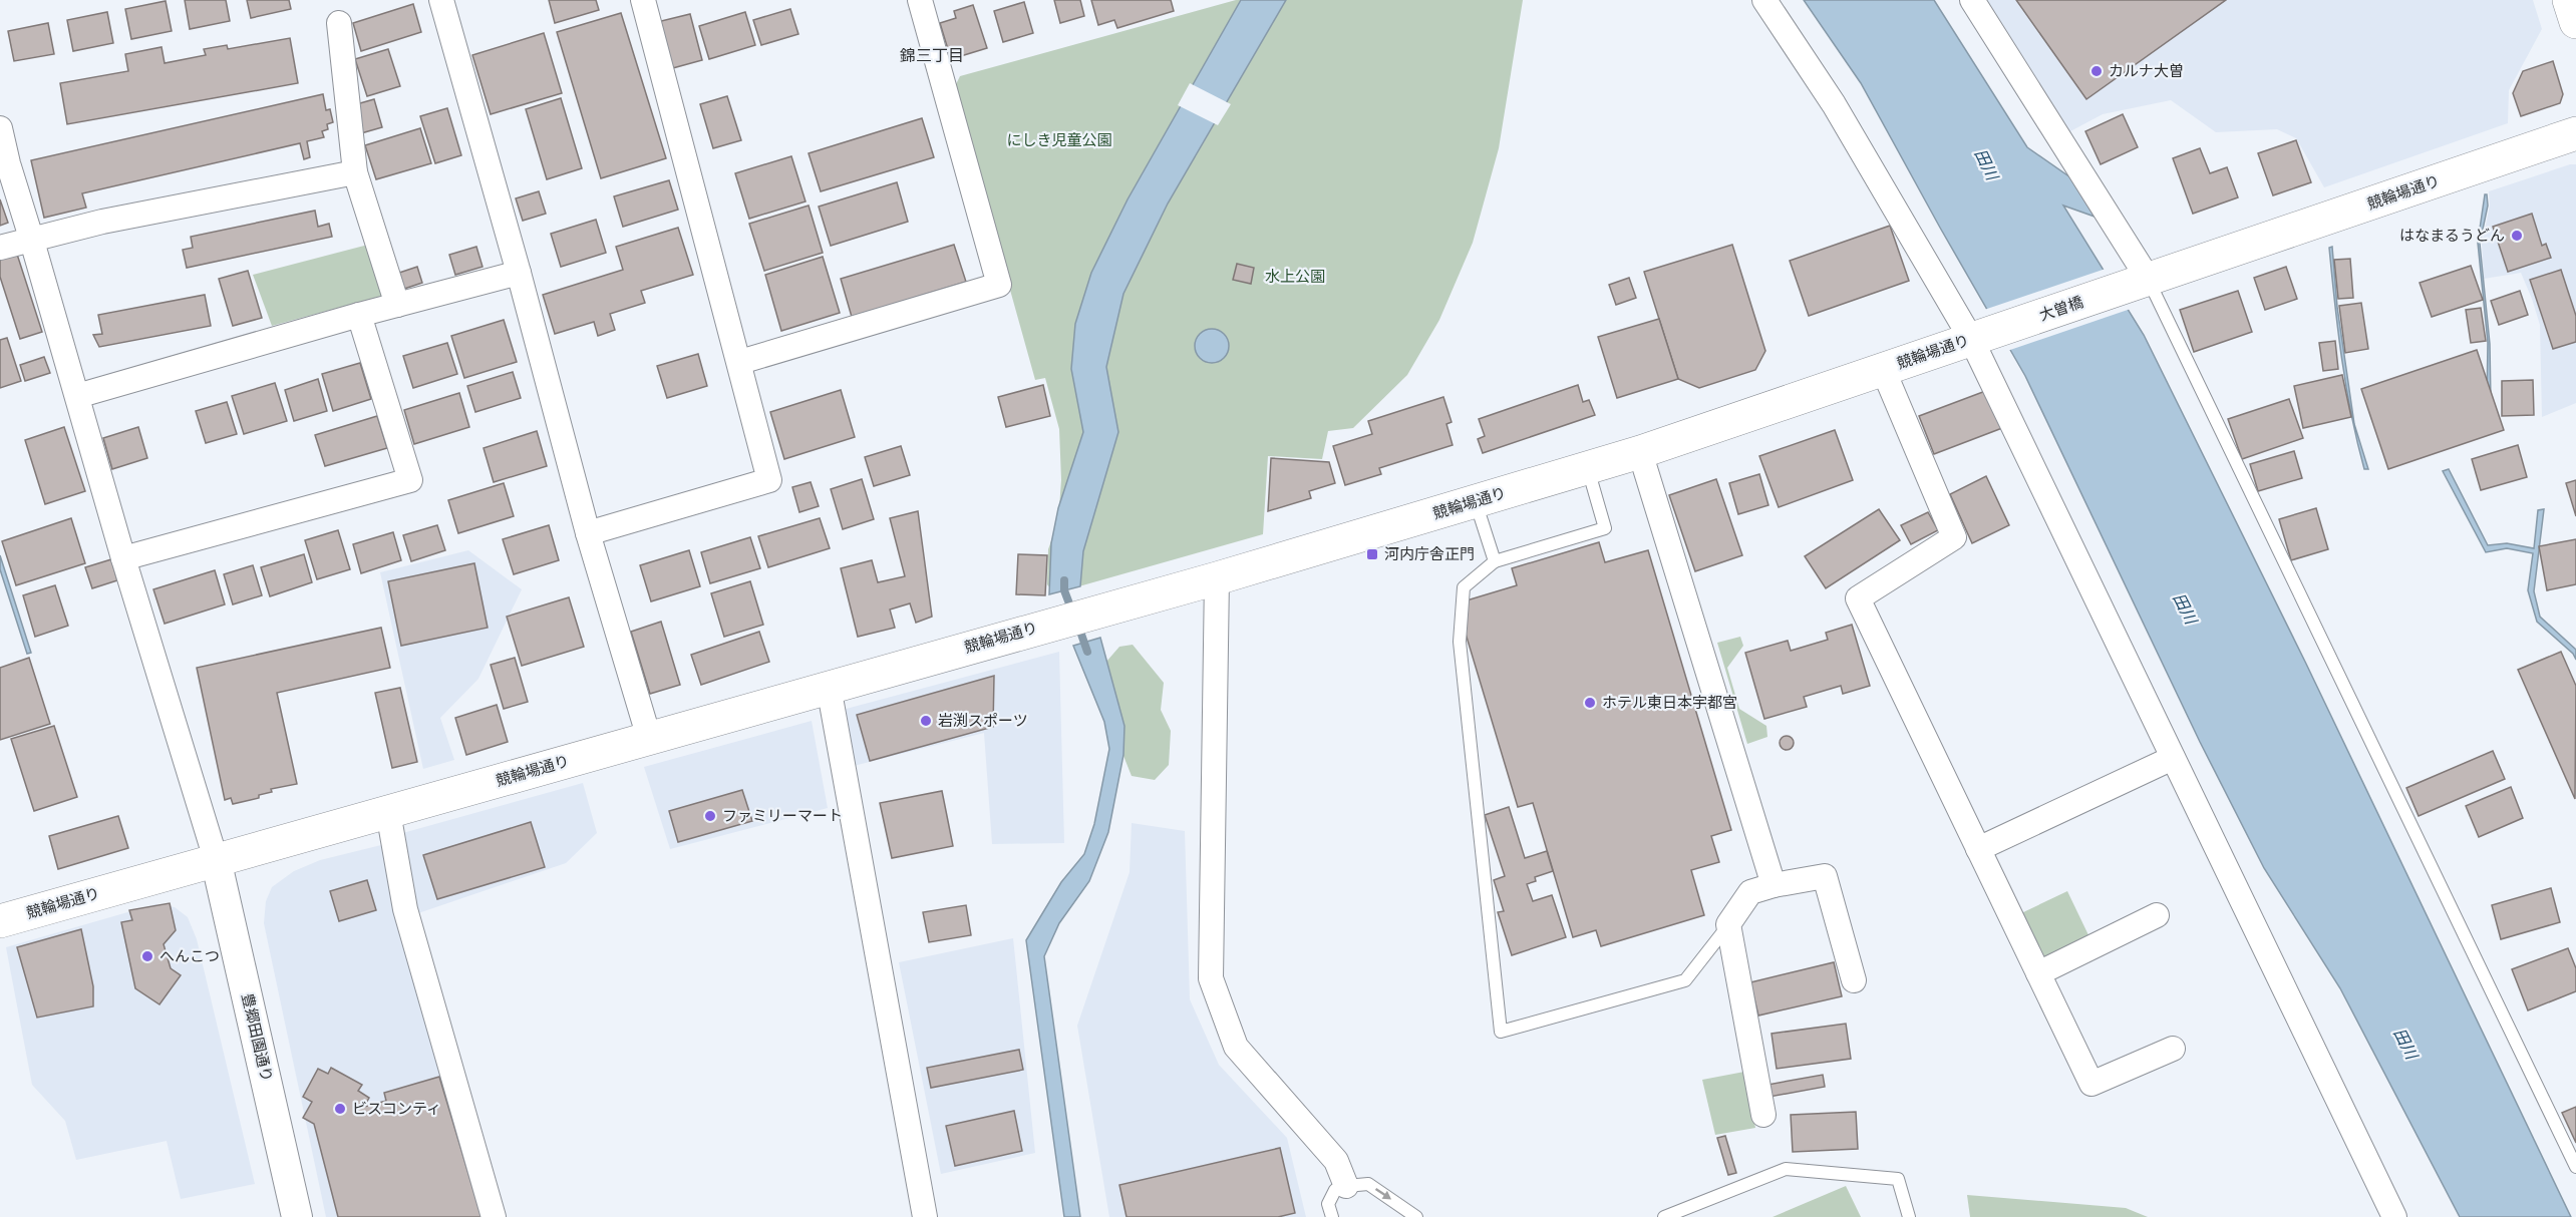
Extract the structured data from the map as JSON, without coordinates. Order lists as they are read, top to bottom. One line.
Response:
{"streets":{"main road":["競輪場通り","大曽橋"],"street":["豊郷田園通り"]},"crossings":[["競輪場通り","大曽橋"],["競輪場通り","豊郷田園通り"]],"districts":["錦三丁目"],"water":["田川"],"parks":["にしき児童公園","水上公園"],"places":{"other":["カルナ大曽","はなまるうどん","ホテル東日本宇都宮","岩渕スポーツ","ファミリーマート","へんこつ","ビスコンティ"],"transit":["河内庁舎正門"]}}
